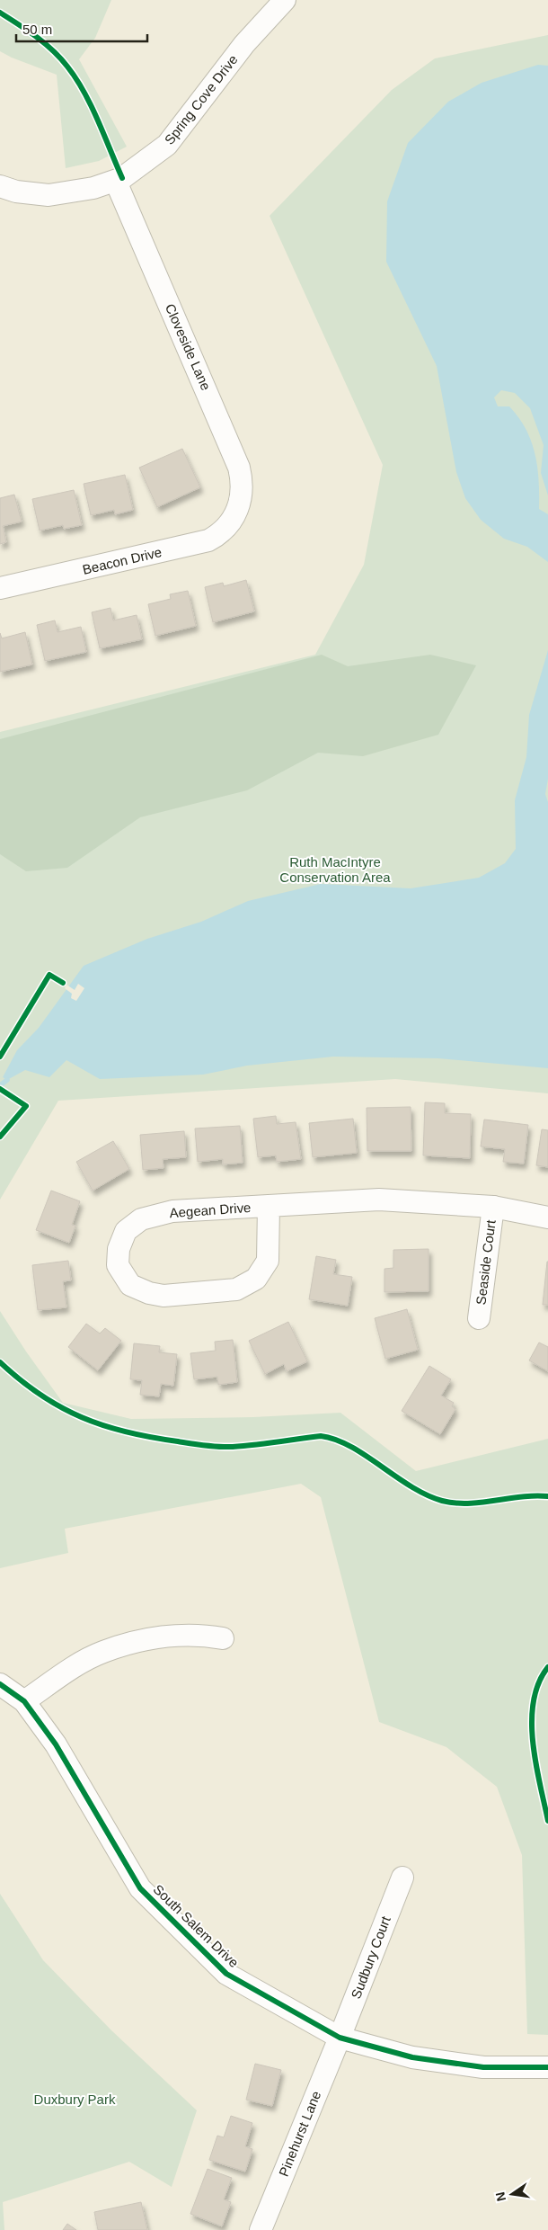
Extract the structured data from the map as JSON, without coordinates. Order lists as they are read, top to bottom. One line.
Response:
{"streets":{"street":["Spring Cove Drive","Cloveside Lane","Beacon Drive","Aegean Drive","Seaside Court","South Salem Drive","Sudbury Court","Pinehurst Lane"]},"crossings":[["Spring Cove Drive","Cloveside Lane"],["Cloveside Lane","Beacon Drive"],["Aegean Drive","Seaside Court"],["South Salem Drive","Sudbury Court"],["South Salem Drive","Pinehurst Lane"],["Sudbury Court","Pinehurst Lane"]],"parks":["Ruth MacIntyre Conservation Area","Duxbury Park"],"scale_bar":"50 m","north":"left"}
